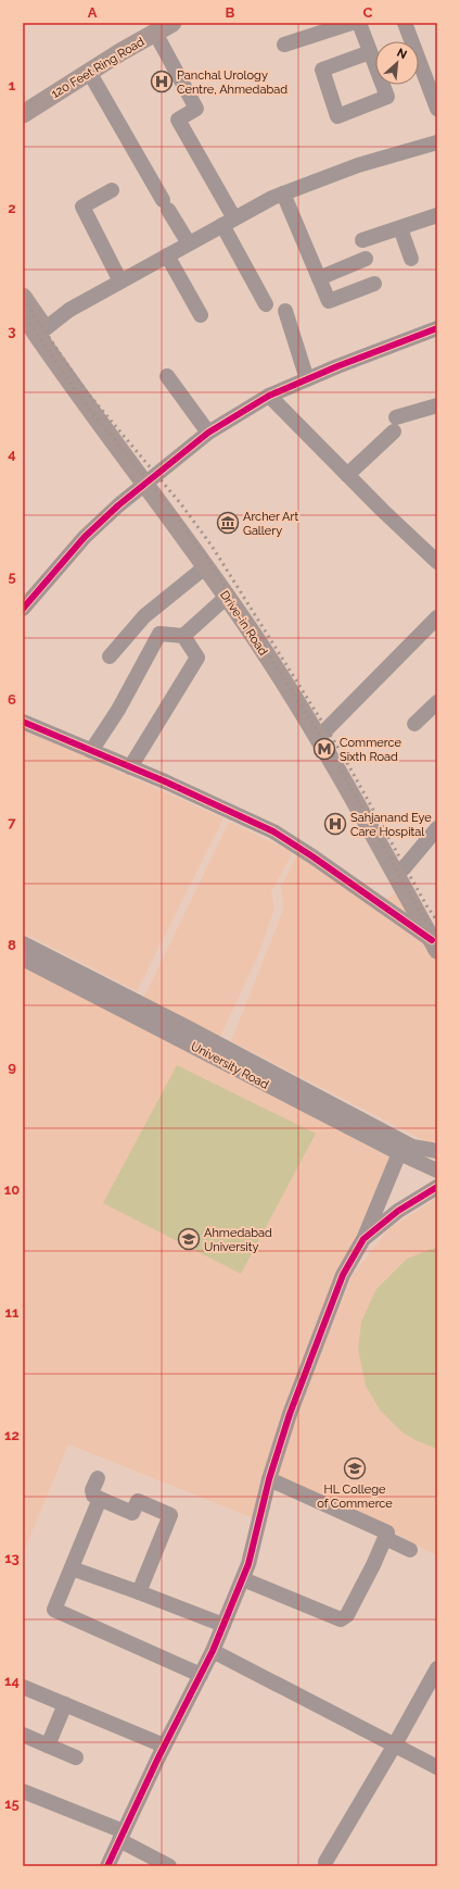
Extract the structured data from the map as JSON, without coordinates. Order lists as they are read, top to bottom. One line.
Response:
{"streets":{"main road":["120 Feet Ring Road","Drive-in Road"],"street":["University Road"]},"places":{"hospital":["Panchal Urology Centre, Ahmedabad","Sahjanand Eye Care Hospital"],"museum":["Archer Art Gallery"],"metro station":["Commerce Sixth Road"],"school or university":["Ahmedabad University","HL College of Commerce"]},"north":"top right","grid":{"columns":["A","B","C"],"rows":["1","2","3","4","5","6","7","8","9","10","11","12","13","14","15"]}}
